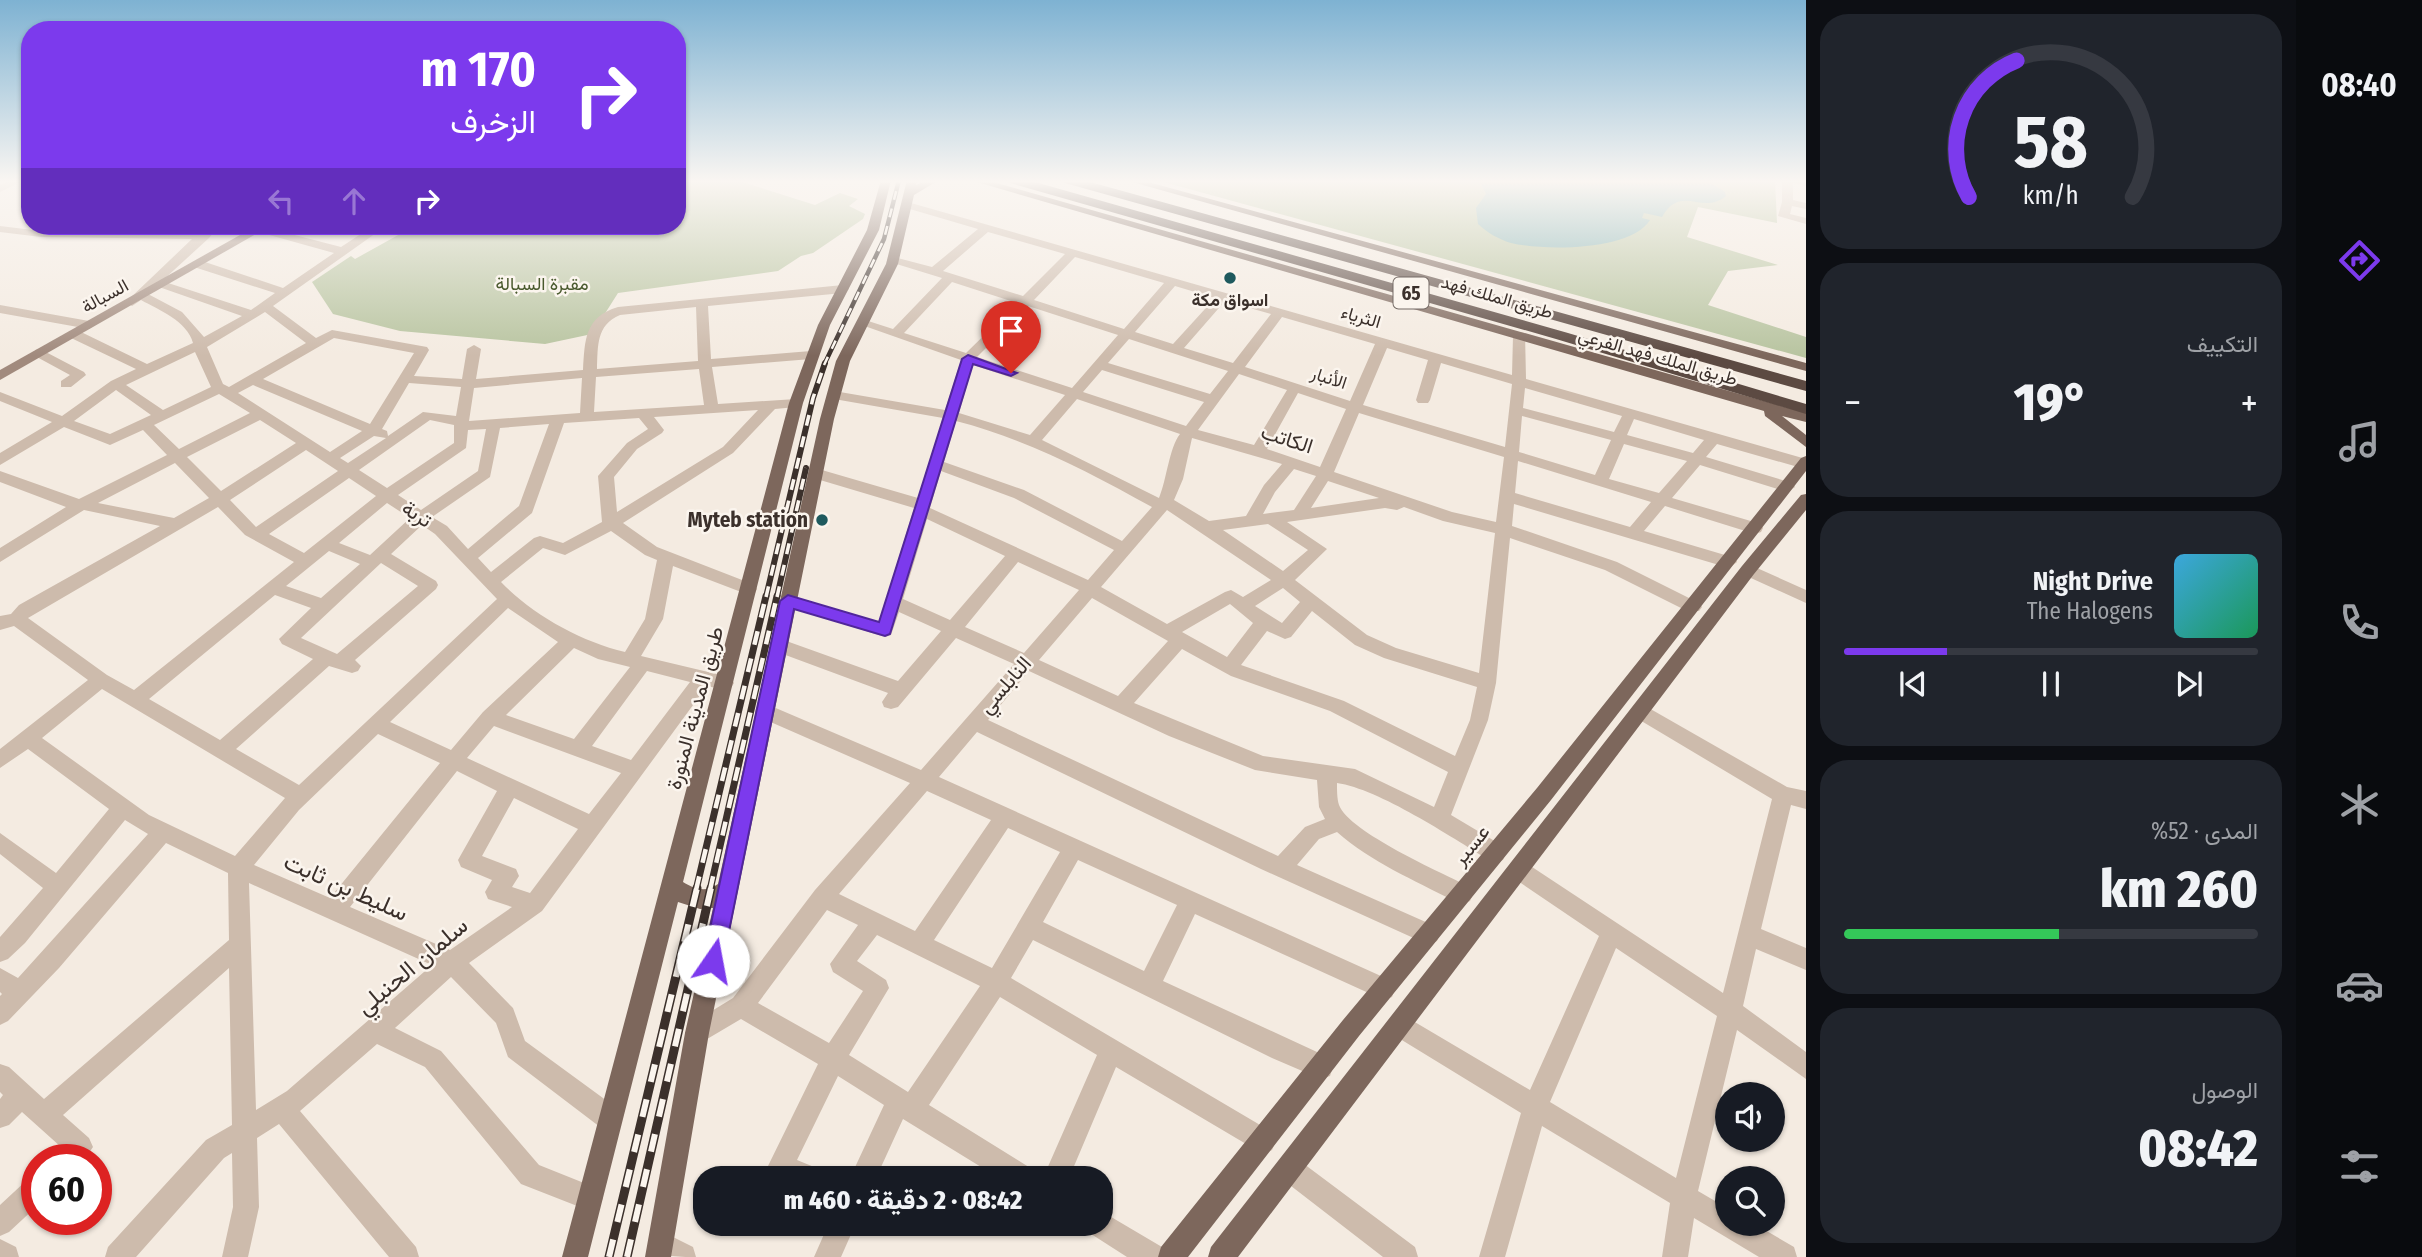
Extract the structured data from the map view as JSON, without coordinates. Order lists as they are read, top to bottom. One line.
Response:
{"streets":{"highway":["65","طريق الملك فهد"],"main road":["السبالة","طريق الملك فهد الفرعي","طريق المدينة المنورة","عسير"],"street":["الثرياء","الأنبار","الكاتب","تربة","النابلسي","سليط بن ثابت","سلمان الحنبلي"]},"crossings":[["الثرياء","النابلسي"],["الثرياء","عسير"],["الأنبار","النابلسي"],["الأنبار","عسير"],["الكاتب","النابلسي"],["الكاتب","عسير"],["تربة","طريق المدينة المنورة"],["تربة","سلمان الحنبلي"],["طريق المدينة المنورة","سليط بن ثابت"],["طريق المدينة المنورة","سلمان الحنبلي"],["سليط بن ثابت","سلمان الحنبلي"]],"parks":["مقبرة السبالة"],"places":["اسواق مكة","Myteb station"],"page":{"tabs":"08:40","turn":["170 m","الزخرف"],"tile":["التكييف",["المدى · 52%","260 km"],["الوصول","08:42"]],"heat":["−","19°","+"],"song":["Night Drive","The Halogens"],"limit":"60","trip":"08:42 · 2 دقيقة · 460 m","gauge":["58","km/h"]}}
